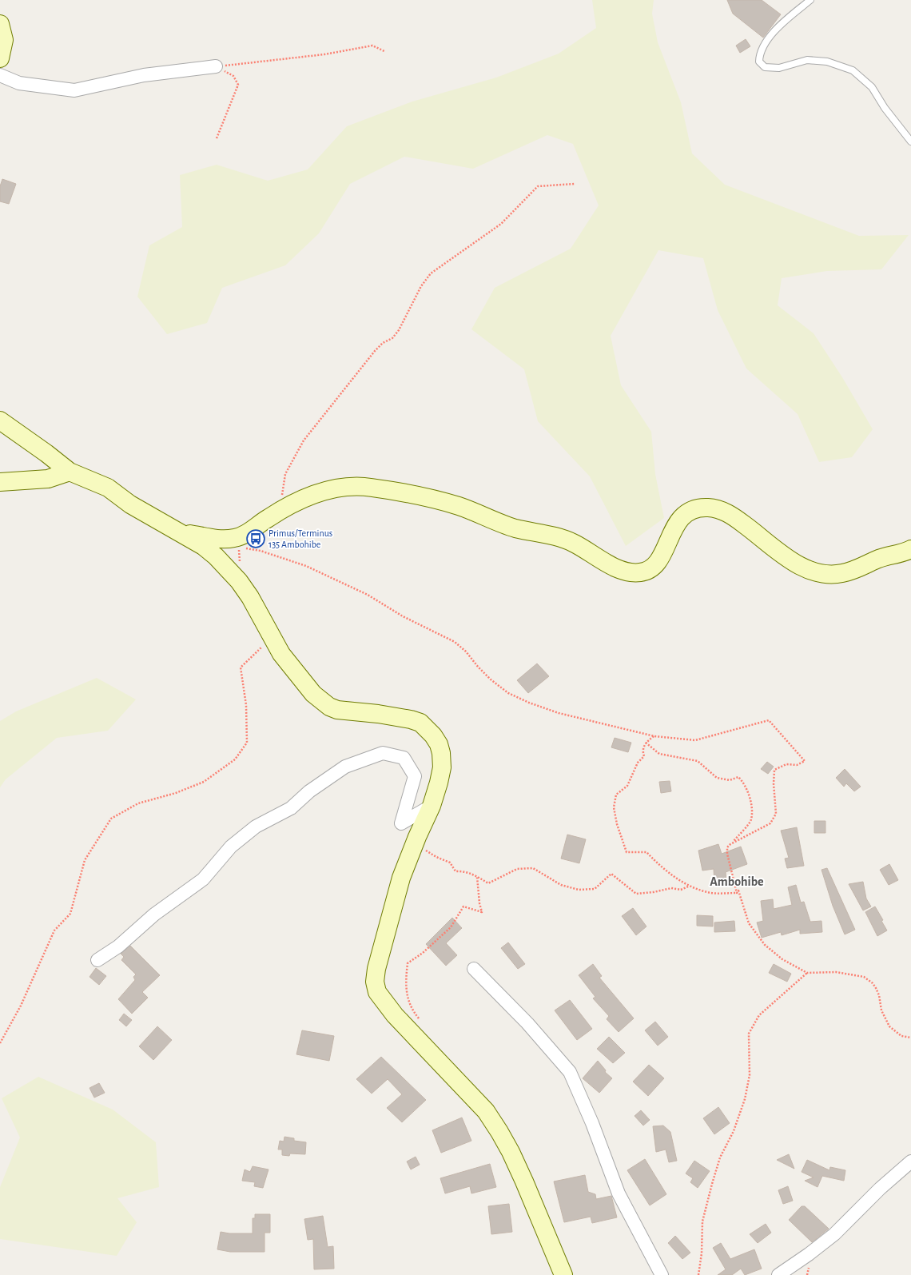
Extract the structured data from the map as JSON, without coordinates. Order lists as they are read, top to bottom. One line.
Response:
{"districts":["Ambohibe"],"places":{"bus stop":["Primus/Terminus 135 Ambohibe"]}}
